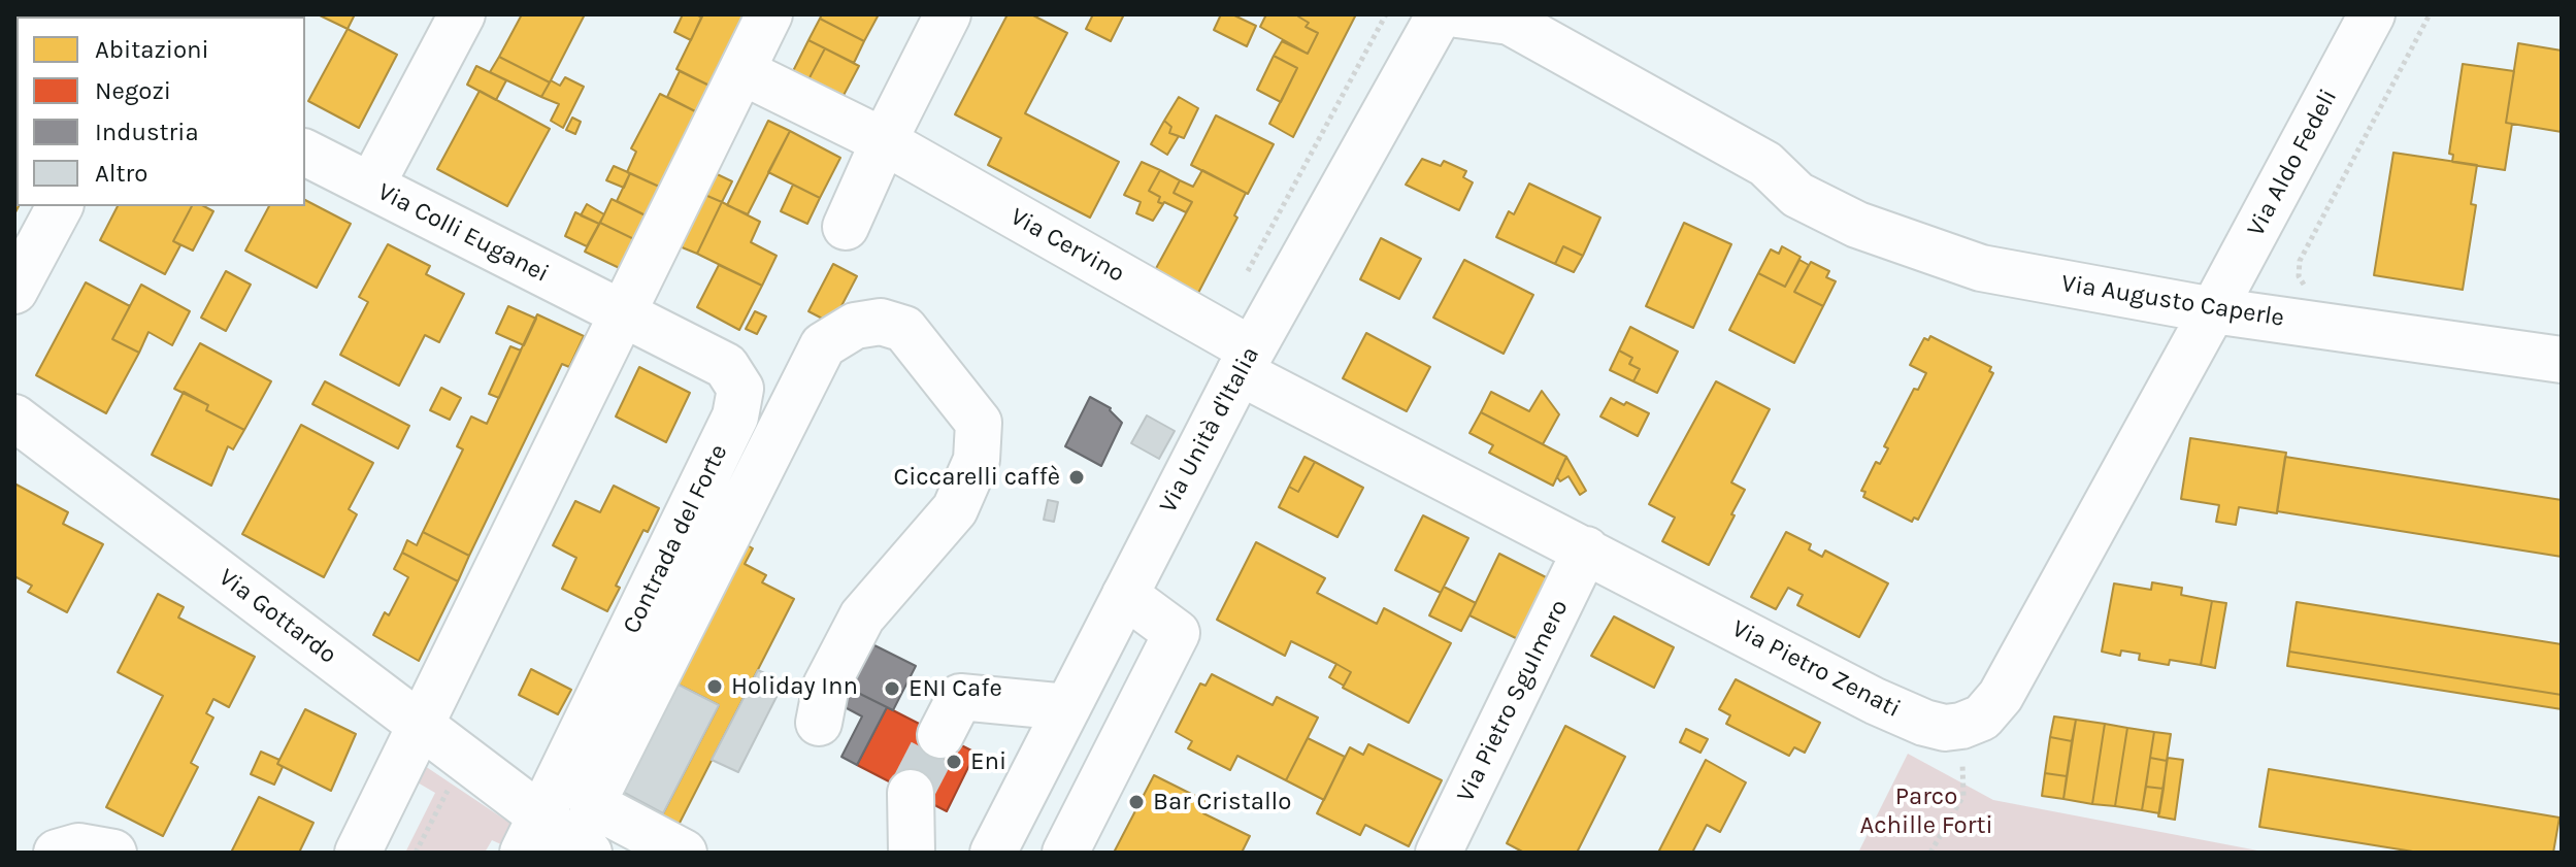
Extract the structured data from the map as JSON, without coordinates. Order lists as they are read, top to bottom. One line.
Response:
{"streets":{"street":["Via Aldo Fedeli","Via Colli Euganei","Via Cervino","Via Augusto Caperle","Via Unità d'Italia","Contrada del Forte","Via Gottardo","Via Pietro Zenati","Via Pietro Sgulmero"]},"crossings":[["Via Aldo Fedeli","Via Augusto Caperle"],["Via Colli Euganei","Contrada del Forte"],["Via Cervino","Via Unità d'Italia"],["Via Cervino","Via Pietro Zenati"],["Via Augusto Caperle","Via Unità d'Italia"],["Via Unità d'Italia","Via Pietro Zenati"],["Contrada del Forte","Via Gottardo"],["Via Pietro Zenati","Via Pietro Sgulmero"]],"parks":["Parco Achille Forti"],"places":["Ciccarelli caffè","Holiday Inn","ENI Cafe","Eni","Bar Cristallo"],"legend":["Abitazioni","Negozi","Industria","Altro"]}
